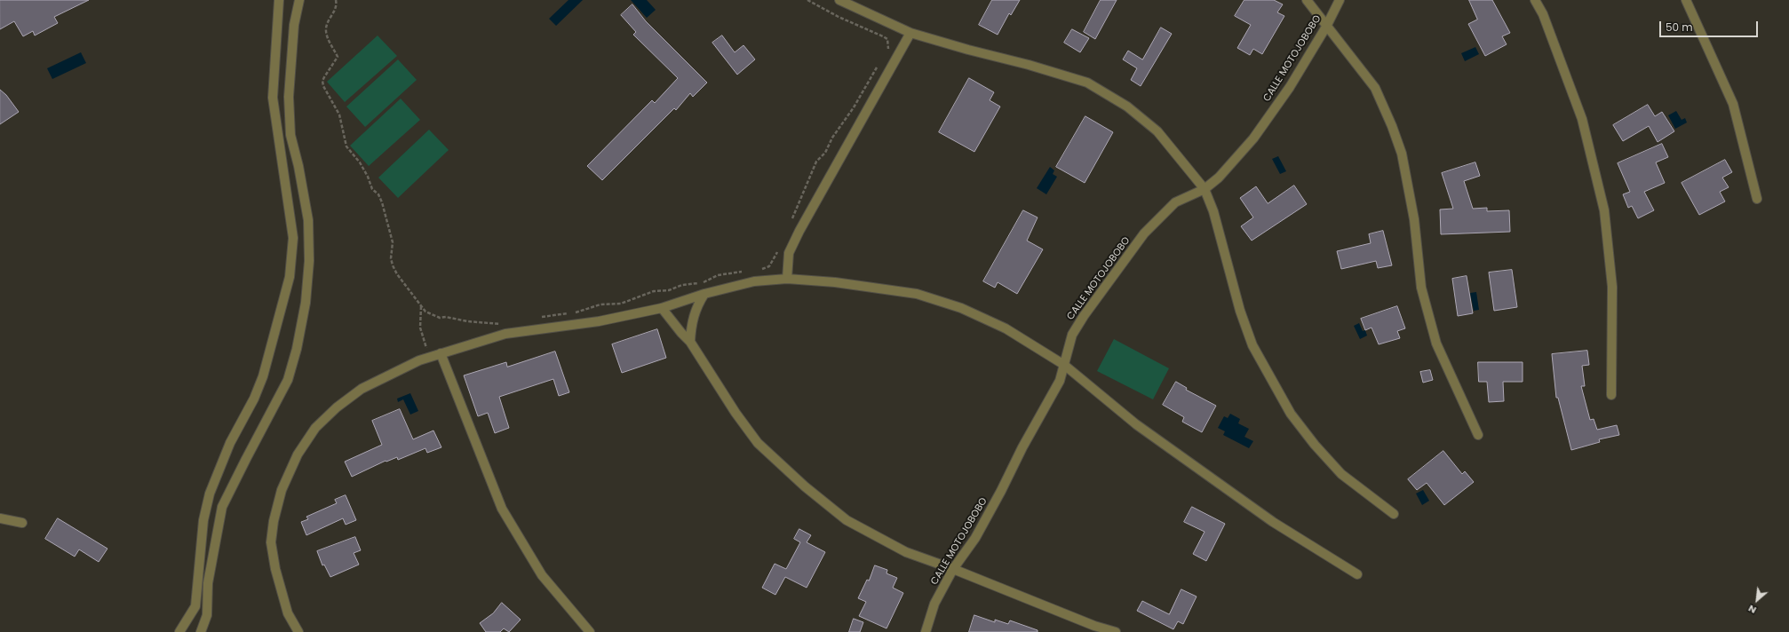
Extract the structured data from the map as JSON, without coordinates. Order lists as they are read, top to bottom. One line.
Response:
{"streets":{"street":["CALLE MOTOJOBOBO"]},"scale_bar":"50 m","north":"bottom left"}
